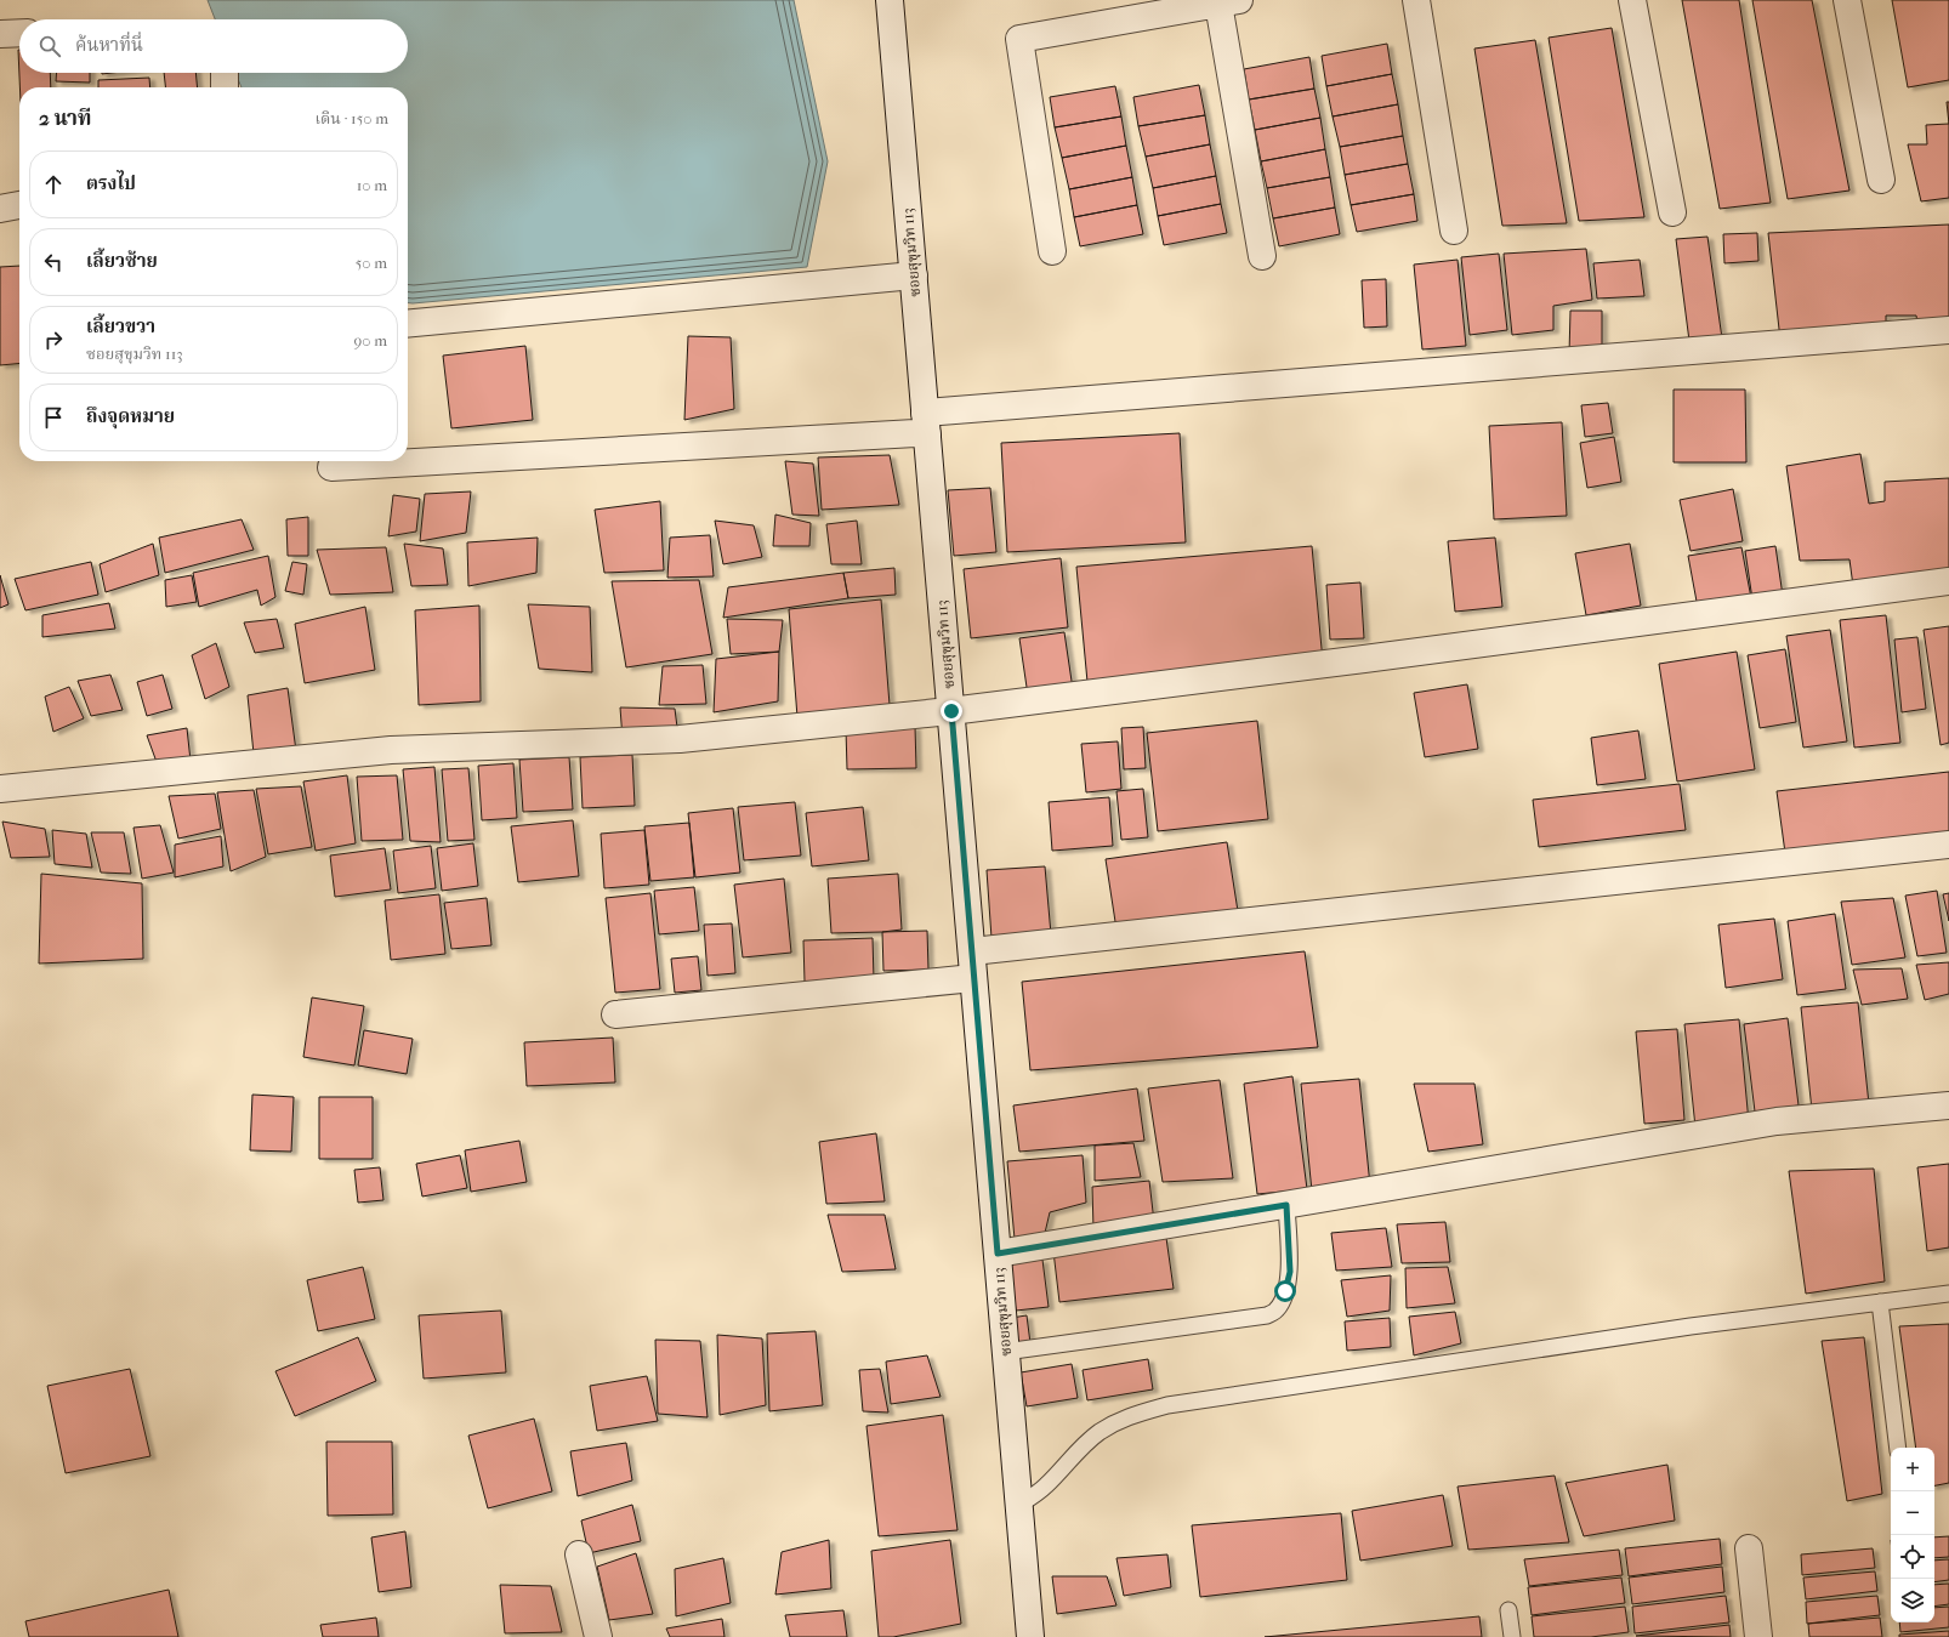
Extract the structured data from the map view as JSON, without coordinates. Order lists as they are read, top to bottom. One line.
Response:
{"streets":{"street":["ซอยสุขุมวิท 113"]},"page":{"search":"ค้นหาที่นี่","heading":["2 นาที","เดิน · 150 m"],"list":[["ตรงไป","10 m"],["เลี้ยวซ้าย","50 m"],["เลี้ยวขวา","ซอยสุขุมวิท 113","90 m"],"ถึงจุดหมาย"],"map_buttons":["+","−"]}}
